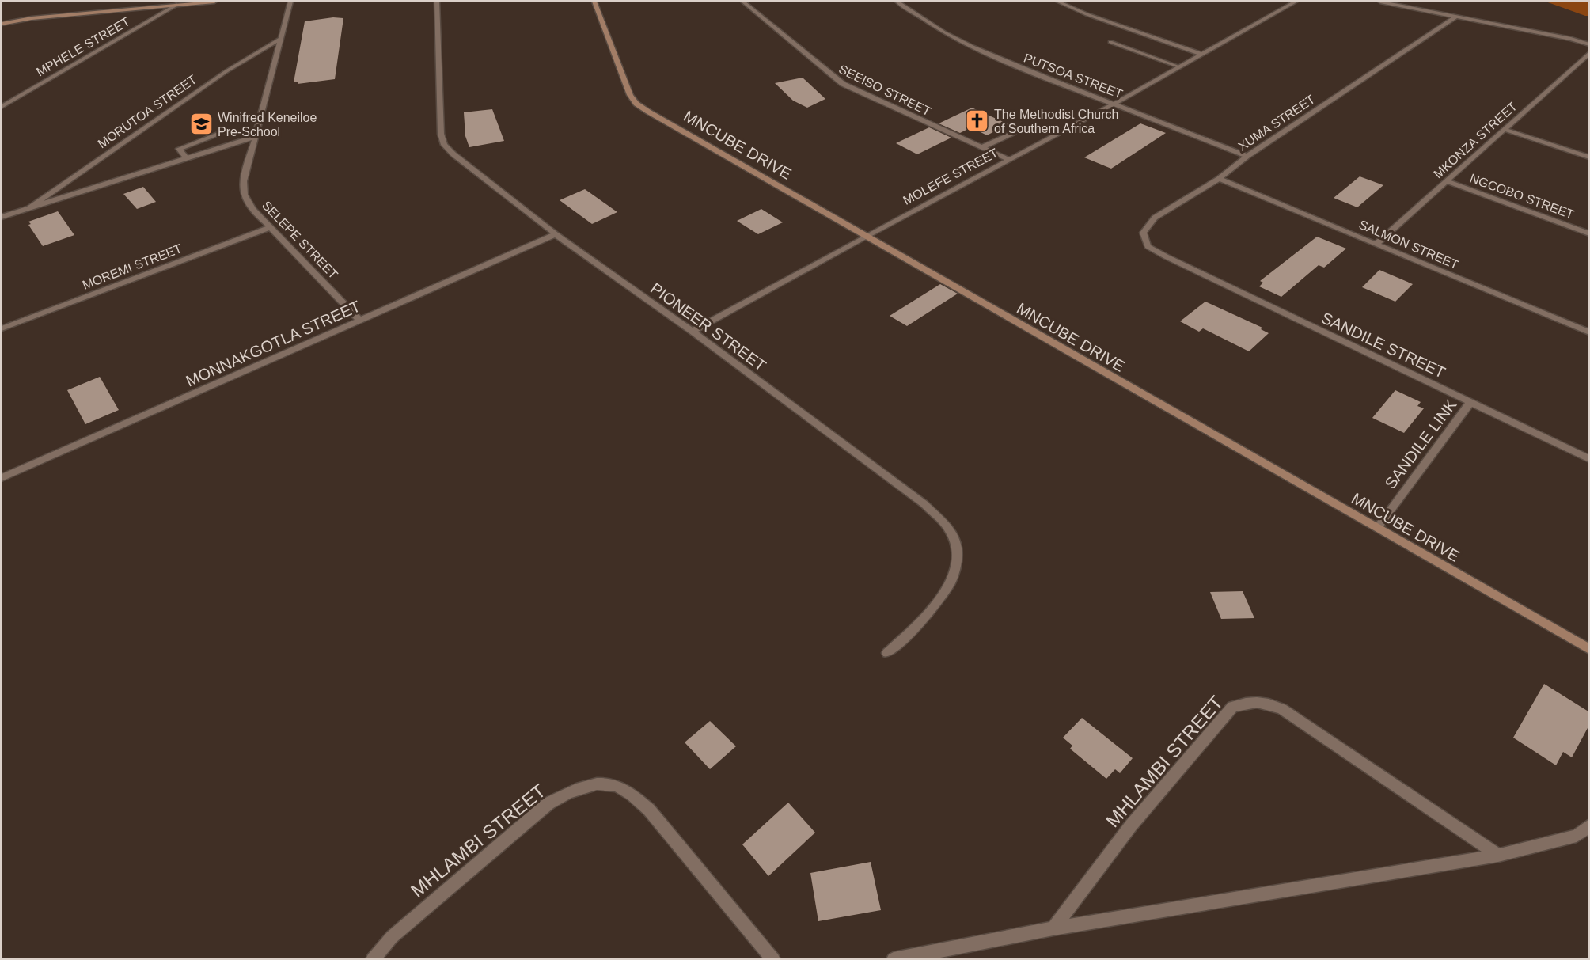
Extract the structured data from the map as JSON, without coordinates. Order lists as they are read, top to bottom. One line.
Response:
{"streets":{"street":["MPHELE STREET","PUTSOA STREET","SEEISO STREET","MORUTOA STREET","XUMA STREET","MKONZA STREET","MNCUBE DRIVE","MOLEFE STREET","NGCOBO STREET","SELEPE STREET","SALMON STREET","MOREMI STREET","PIONEER STREET","MONNAKGOTLA STREET","SANDILE STREET","SANDILE LINK","MHLAMBI STREET"]},"crossings":[["PUTSOA STREET","XUMA STREET"],["PUTSOA STREET","MOLEFE STREET"],["SEEISO STREET","MOLEFE STREET"],["MORUTOA STREET","SELEPE STREET"],["XUMA STREET","SALMON STREET"],["XUMA STREET","SANDILE STREET"],["MKONZA STREET","NGCOBO STREET"],["MKONZA STREET","SALMON STREET"],["MNCUBE DRIVE","MOLEFE STREET"],["MNCUBE DRIVE","SANDILE LINK"],["MOLEFE STREET","PIONEER STREET"],["SELEPE STREET","MOREMI STREET"],["SELEPE STREET","MONNAKGOTLA STREET"],["PIONEER STREET","MONNAKGOTLA STREET"],["SANDILE STREET","SANDILE LINK"]],"places":{"church":["The Methodist Church of Southern Africa"],"school or university":["Winifred Keneiloe Pre-School"]}}
